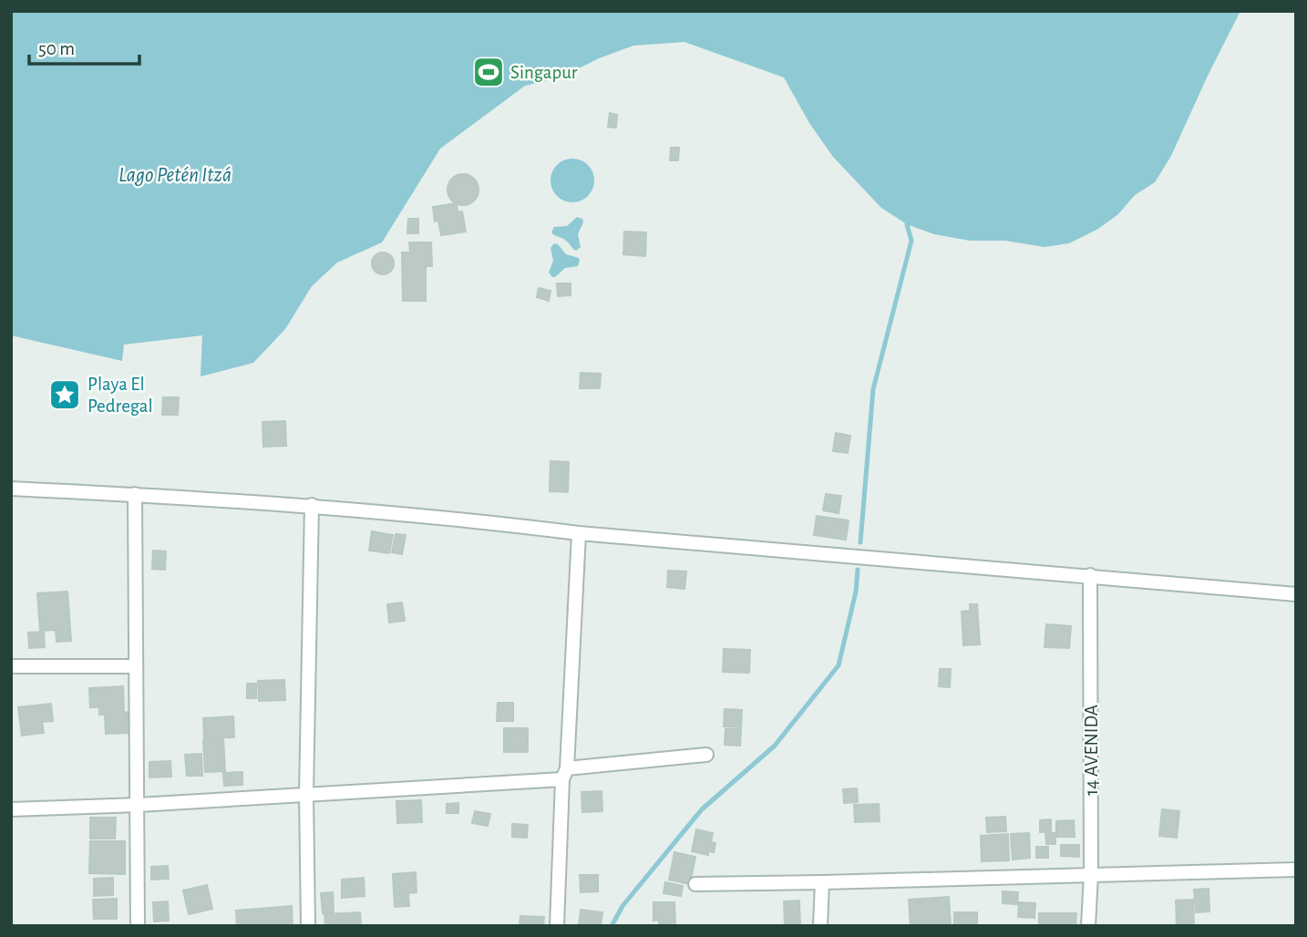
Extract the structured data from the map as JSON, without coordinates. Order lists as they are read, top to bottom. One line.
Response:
{"streets":{"street":["14 AVENIDA"]},"water":["Lago Petén Itzá"],"places":{"sports":["Singapur"],"place":["Playa El Pedregal"]},"scale_bar":"50 m"}
